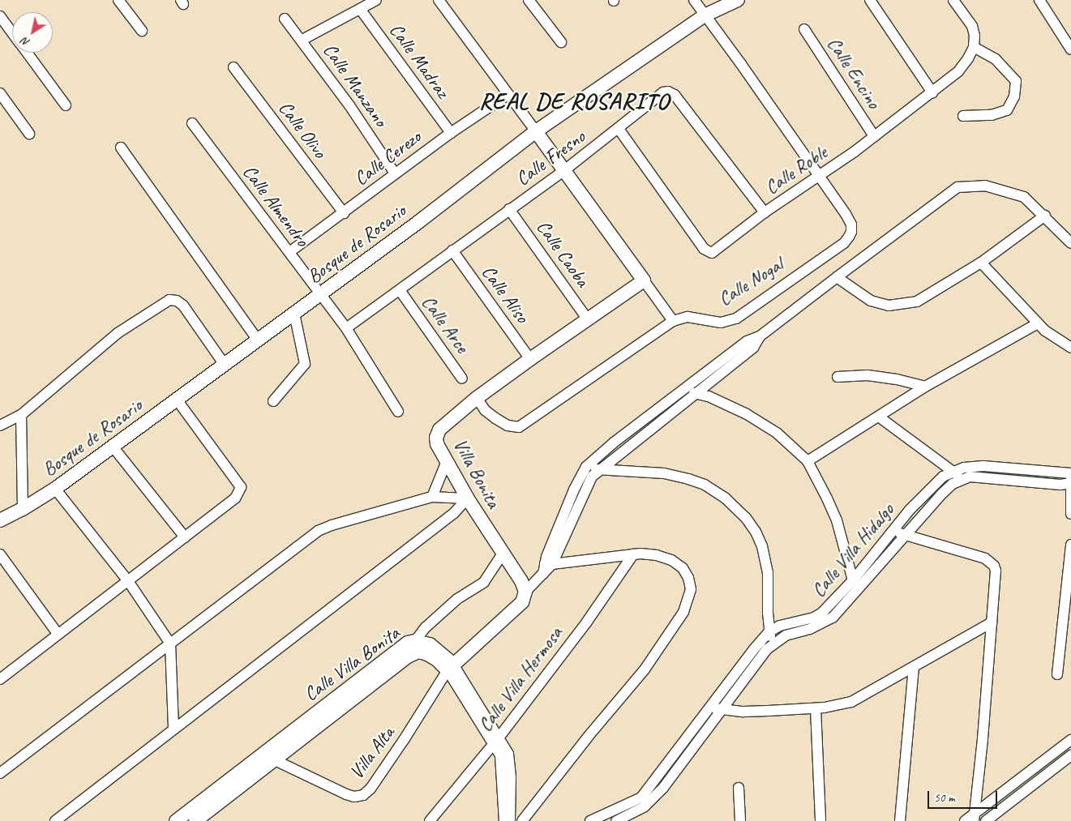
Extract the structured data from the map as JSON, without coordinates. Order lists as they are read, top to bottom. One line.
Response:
{"streets":{"main road":["Bosque de Rosario","Villa Bonita","Calle Villa Bonita"],"street":["Calle Madraz","Calle Encino","Calle Manzano","Calle Olivo","Calle Cerezo","Calle Fresno","Calle Roble","Calle Almendro","Calle Caoba","Calle Nogal","Calle Aliso","Calle Arce","Calle Villa Hidalgo","Calle Villa Hermosa","Villa Alta"]},"crossings":[["Calle Madraz","Calle Cerezo"],["Calle Encino","Calle Roble"],["Calle Manzano","Calle Cerezo"],["Calle Olivo","Calle Cerezo"],["Calle Cerezo","Calle Almendro"],["Calle Fresno","Calle Roble"],["Calle Fresno","Calle Almendro"],["Calle Fresno","Calle Caoba"],["Calle Fresno","Calle Aliso"],["Calle Fresno","Calle Arce"],["Calle Roble","Calle Nogal"],["Calle Almendro","Bosque de Rosario"],["Bosque de Rosario","Calle Nogal"],["Calle Caoba","Villa Bonita"],["Calle Aliso","Villa Bonita"],["Calle Villa Bonita","Calle Villa Hermosa"],["Calle Villa Bonita","Villa Alta"]],"districts":["REAL DE ROSARITO"],"scale_bar":"50 m","north":"bottom left"}
